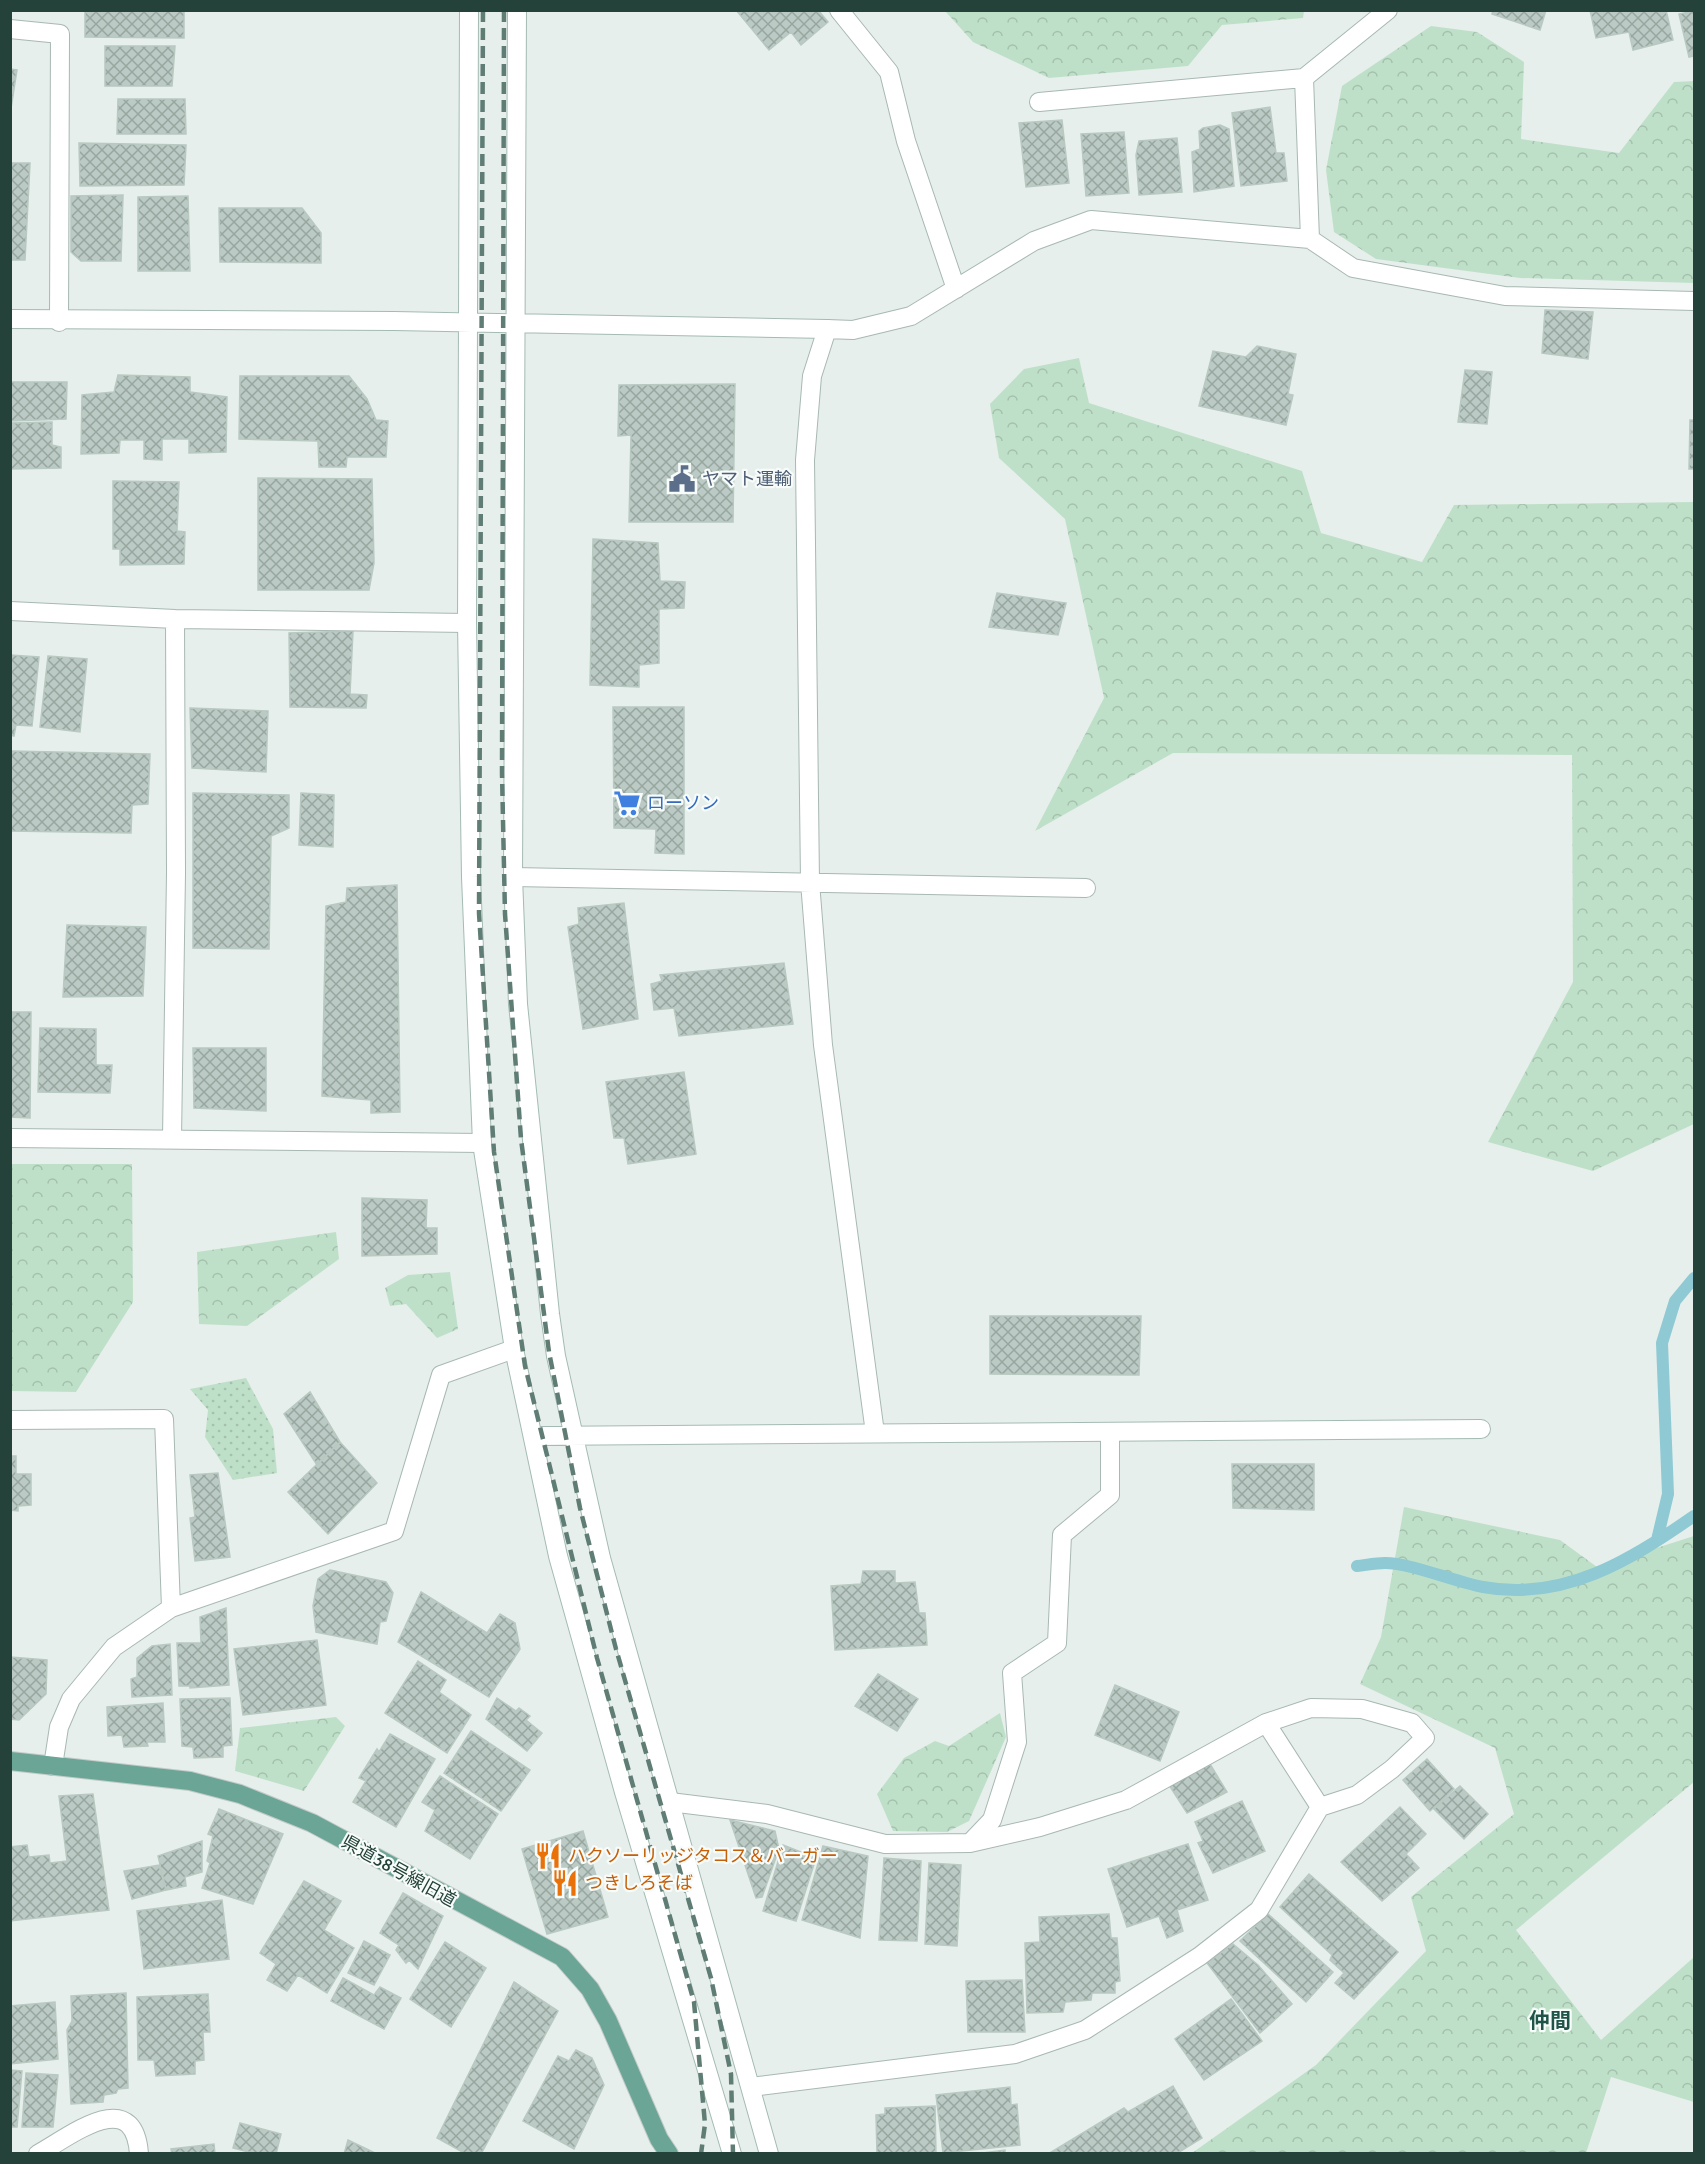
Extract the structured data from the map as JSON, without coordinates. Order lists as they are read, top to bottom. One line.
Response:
{"streets":{"main road":["県道38号線旧道"]},"districts":["仲間"],"places":{"public building":["ヤマト運輸"],"supermarket":["ローソン"],"restaurant":["ハクソーリッジタコス＆バーガー","つきしろそば"]}}
